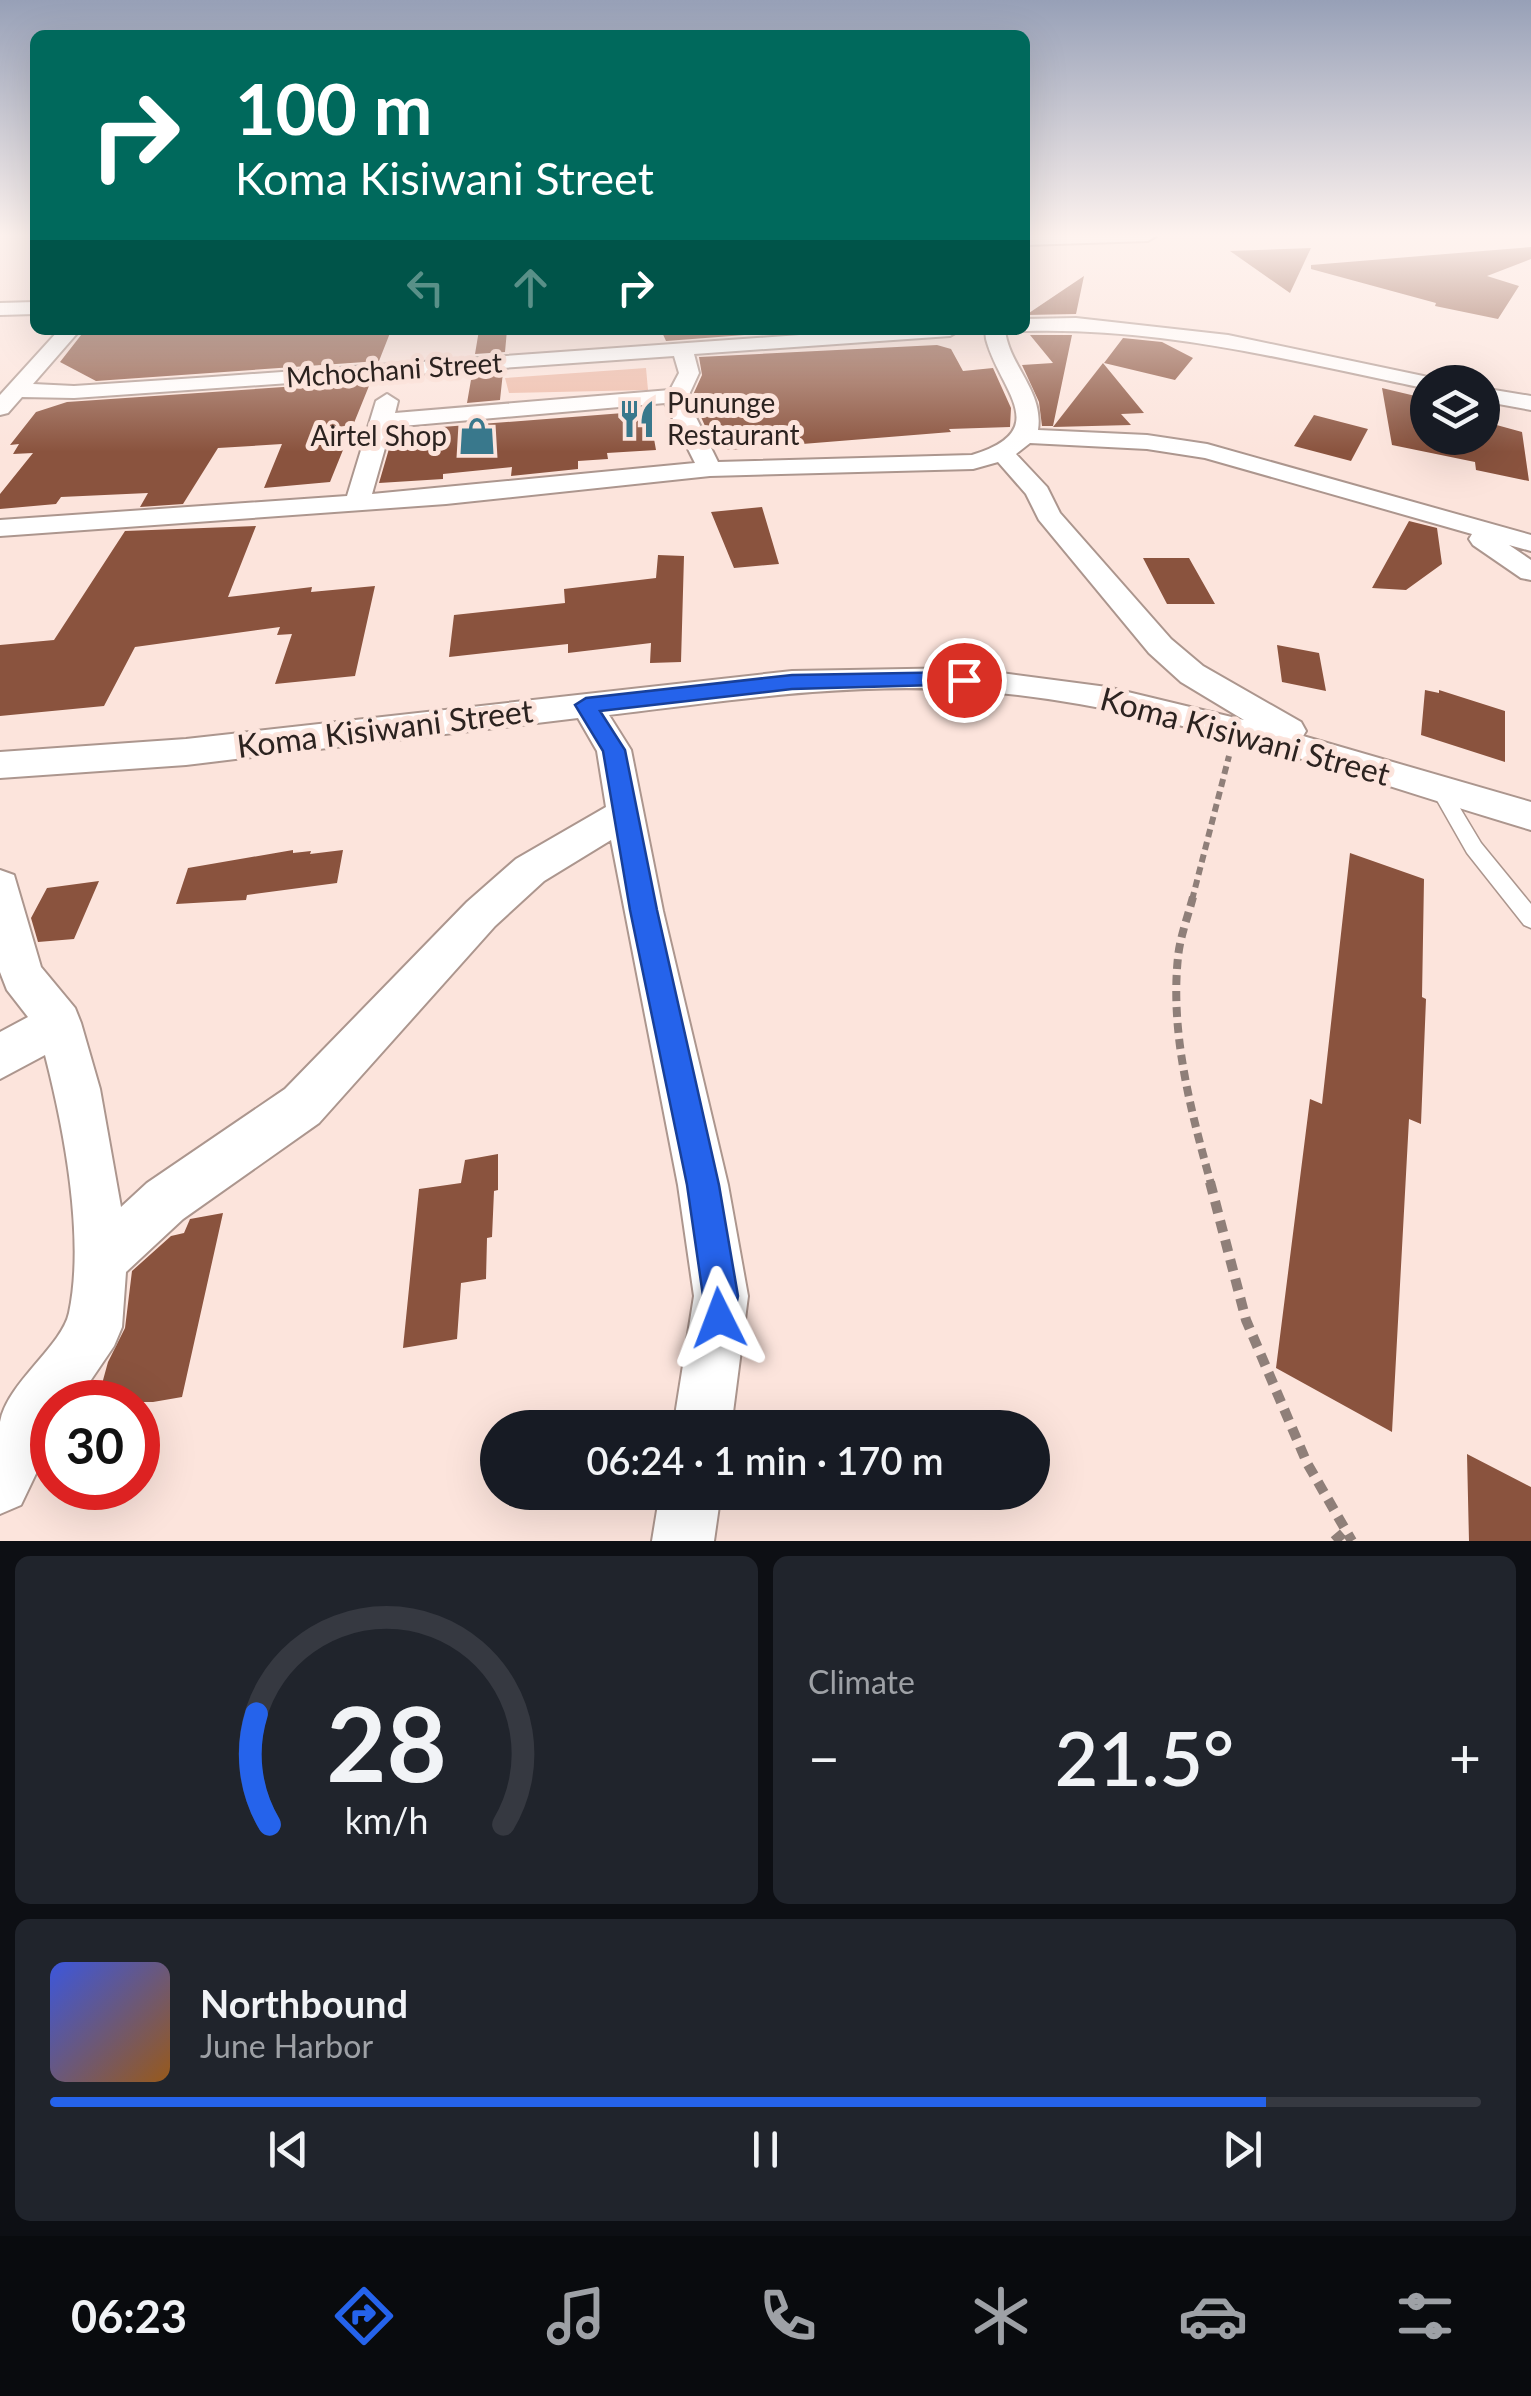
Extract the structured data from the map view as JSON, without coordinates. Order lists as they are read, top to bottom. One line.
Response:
{"streets":{"street":["Mchochani Street","Koma Kisiwani Street"]},"places":{"restaurant":["Pununge Restaurant"],"shop":["Airtel Shop"]},"page":{"turn":["100 m","Koma Kisiwani Street"],"limit":"30","trip":"06:24 · 1 min · 170 m","tile":"Climate","heat":["−","21.5°","+"],"song":["Northbound","June Harbor"],"tabs":"06:23","gauge":["28","km/h"]}}
